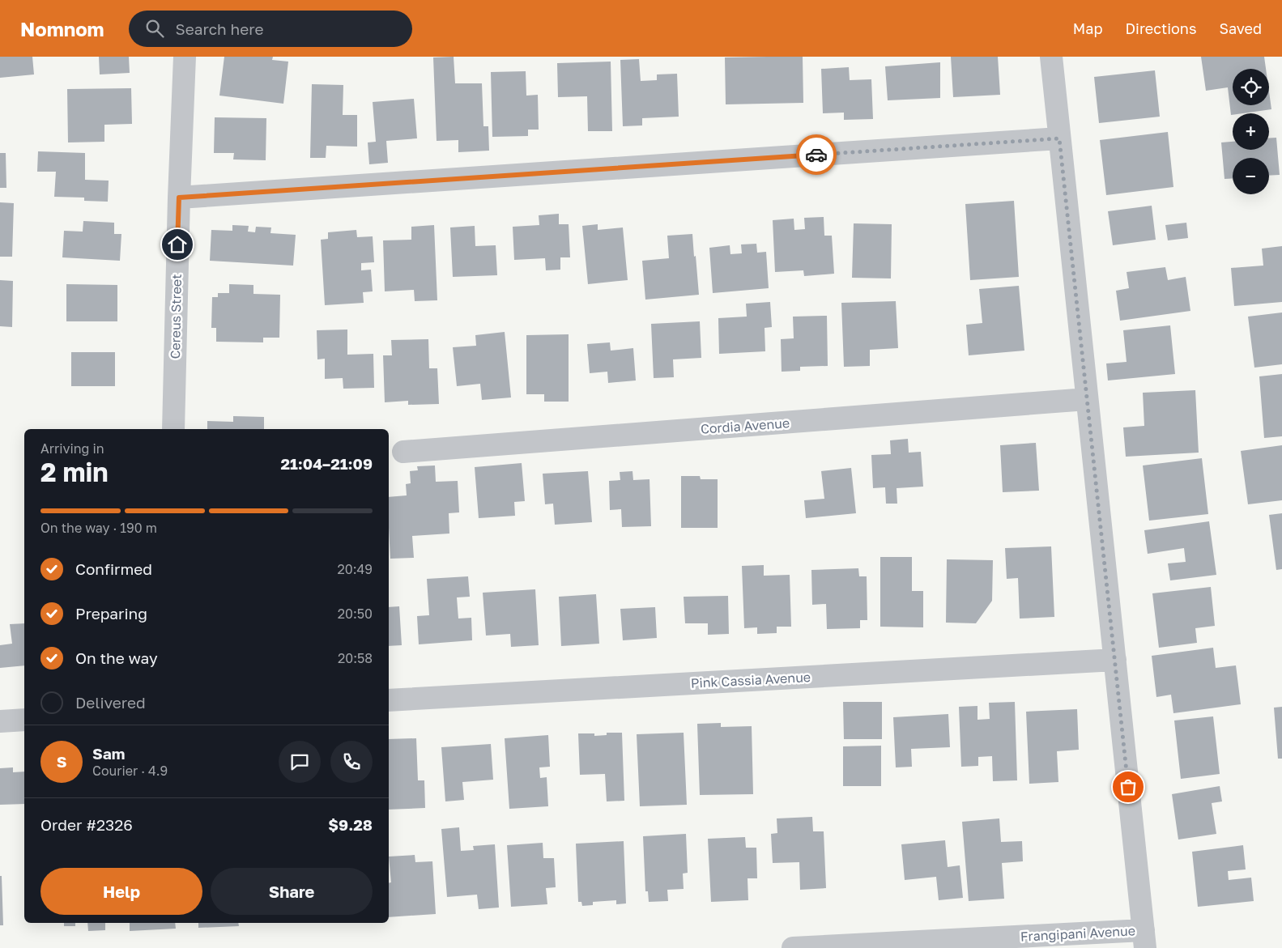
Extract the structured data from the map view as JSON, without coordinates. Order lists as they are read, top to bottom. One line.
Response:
{"streets":{"street":["Cereus Street","Cordia Avenue","Pink Cassia Avenue","Frangipani Avenue"]},"page":{"header":"Nomnom","search":"Search here","nav":["Map","Directions","Saved"],"map_buttons":["+","−"],"heading":["2 min","Arriving in","21:04–21:09"],"panel":["Sam","Courier · 4.9","Order #2326","$9.28"],"bar":"On the way · 190 m","list":[["Confirmed","20:49"],["Preparing","20:50"],["On the way","20:58"],"Delivered"],"round":"S","buttons":["Help","Share"]}}
